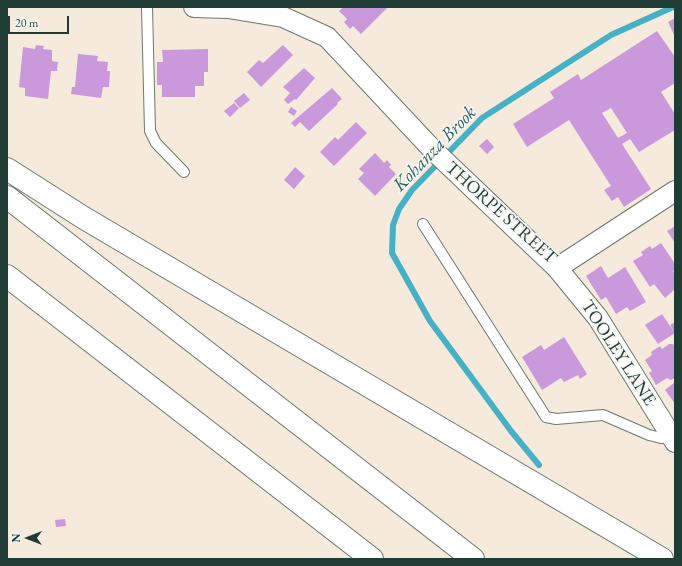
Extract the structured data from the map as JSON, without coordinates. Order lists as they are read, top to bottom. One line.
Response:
{"streets":{"street":["THORPE STREET","TOOLEY LANE"]},"crossings":[["THORPE STREET","TOOLEY LANE"]],"water":["Kohanza Brook"],"scale_bar":"20 m","north":"left"}
